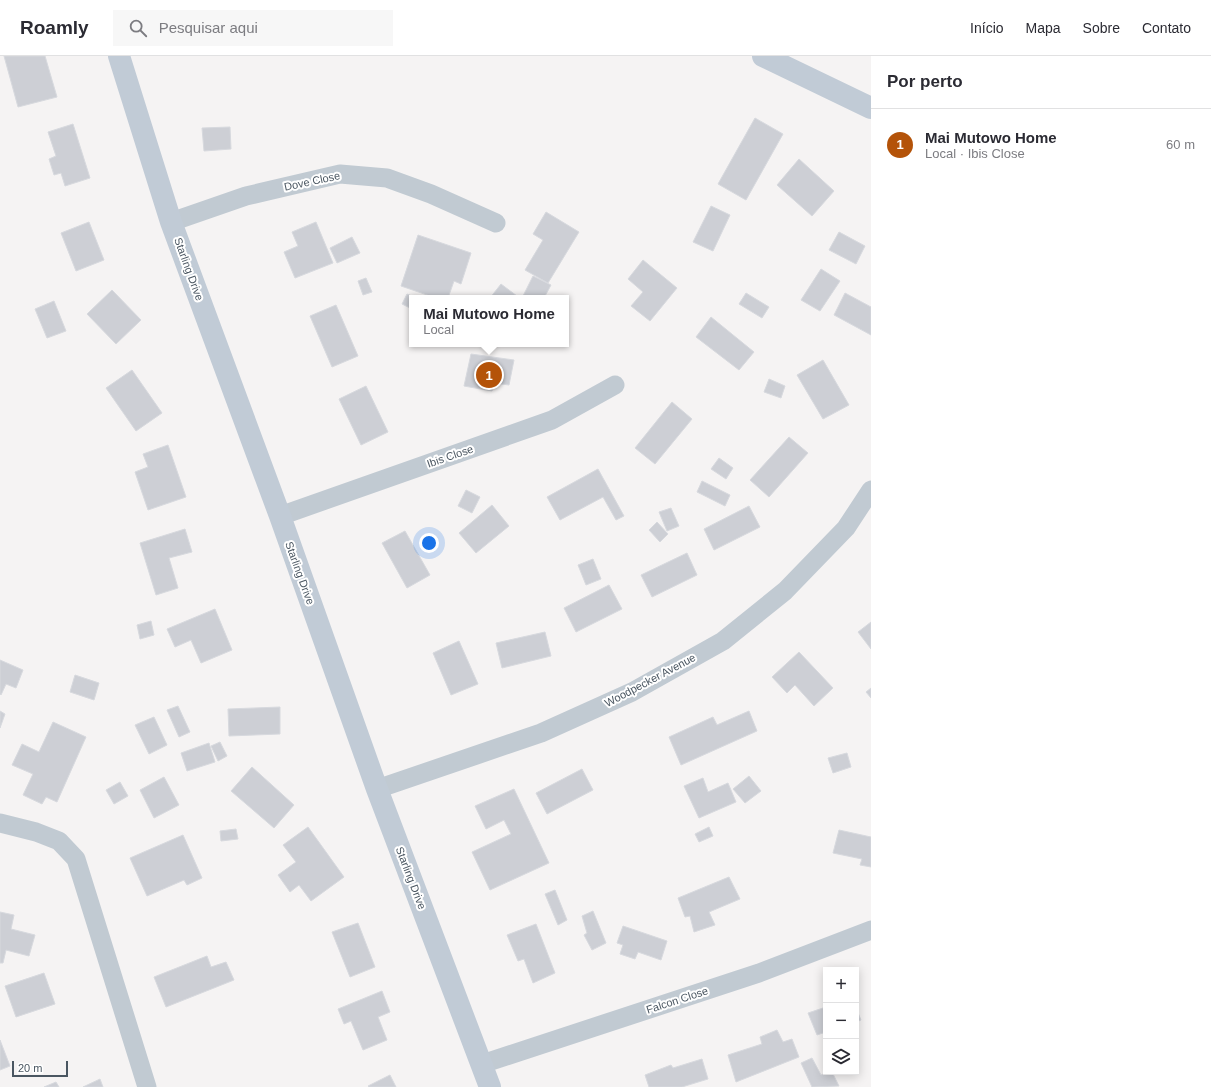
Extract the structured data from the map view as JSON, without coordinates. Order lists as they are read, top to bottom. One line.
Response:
{"streets":{"street":["Dove Close","Starling Drive","Ibis Close","Woodpecker Avenue","Falcon Close"]},"crossings":[["Dove Close","Starling Drive"],["Starling Drive","Ibis Close"],["Starling Drive","Woodpecker Avenue"],["Starling Drive","Falcon Close"]],"scale_bar":"20 m","page":{"header":"Roamly","search":"Pesquisar aqui","nav":["Início","Mapa","Sobre","Contato"],"heading":"Por perto","list":[{"mark":"1","name":"Mai Mutowo Home","note":"Local · Ibis Close","value":"60 m"}],"popup":["Mai Mutowo Home","Local"],"pins":"1","map_buttons":["+","−"],"scale":"20 m"}}
